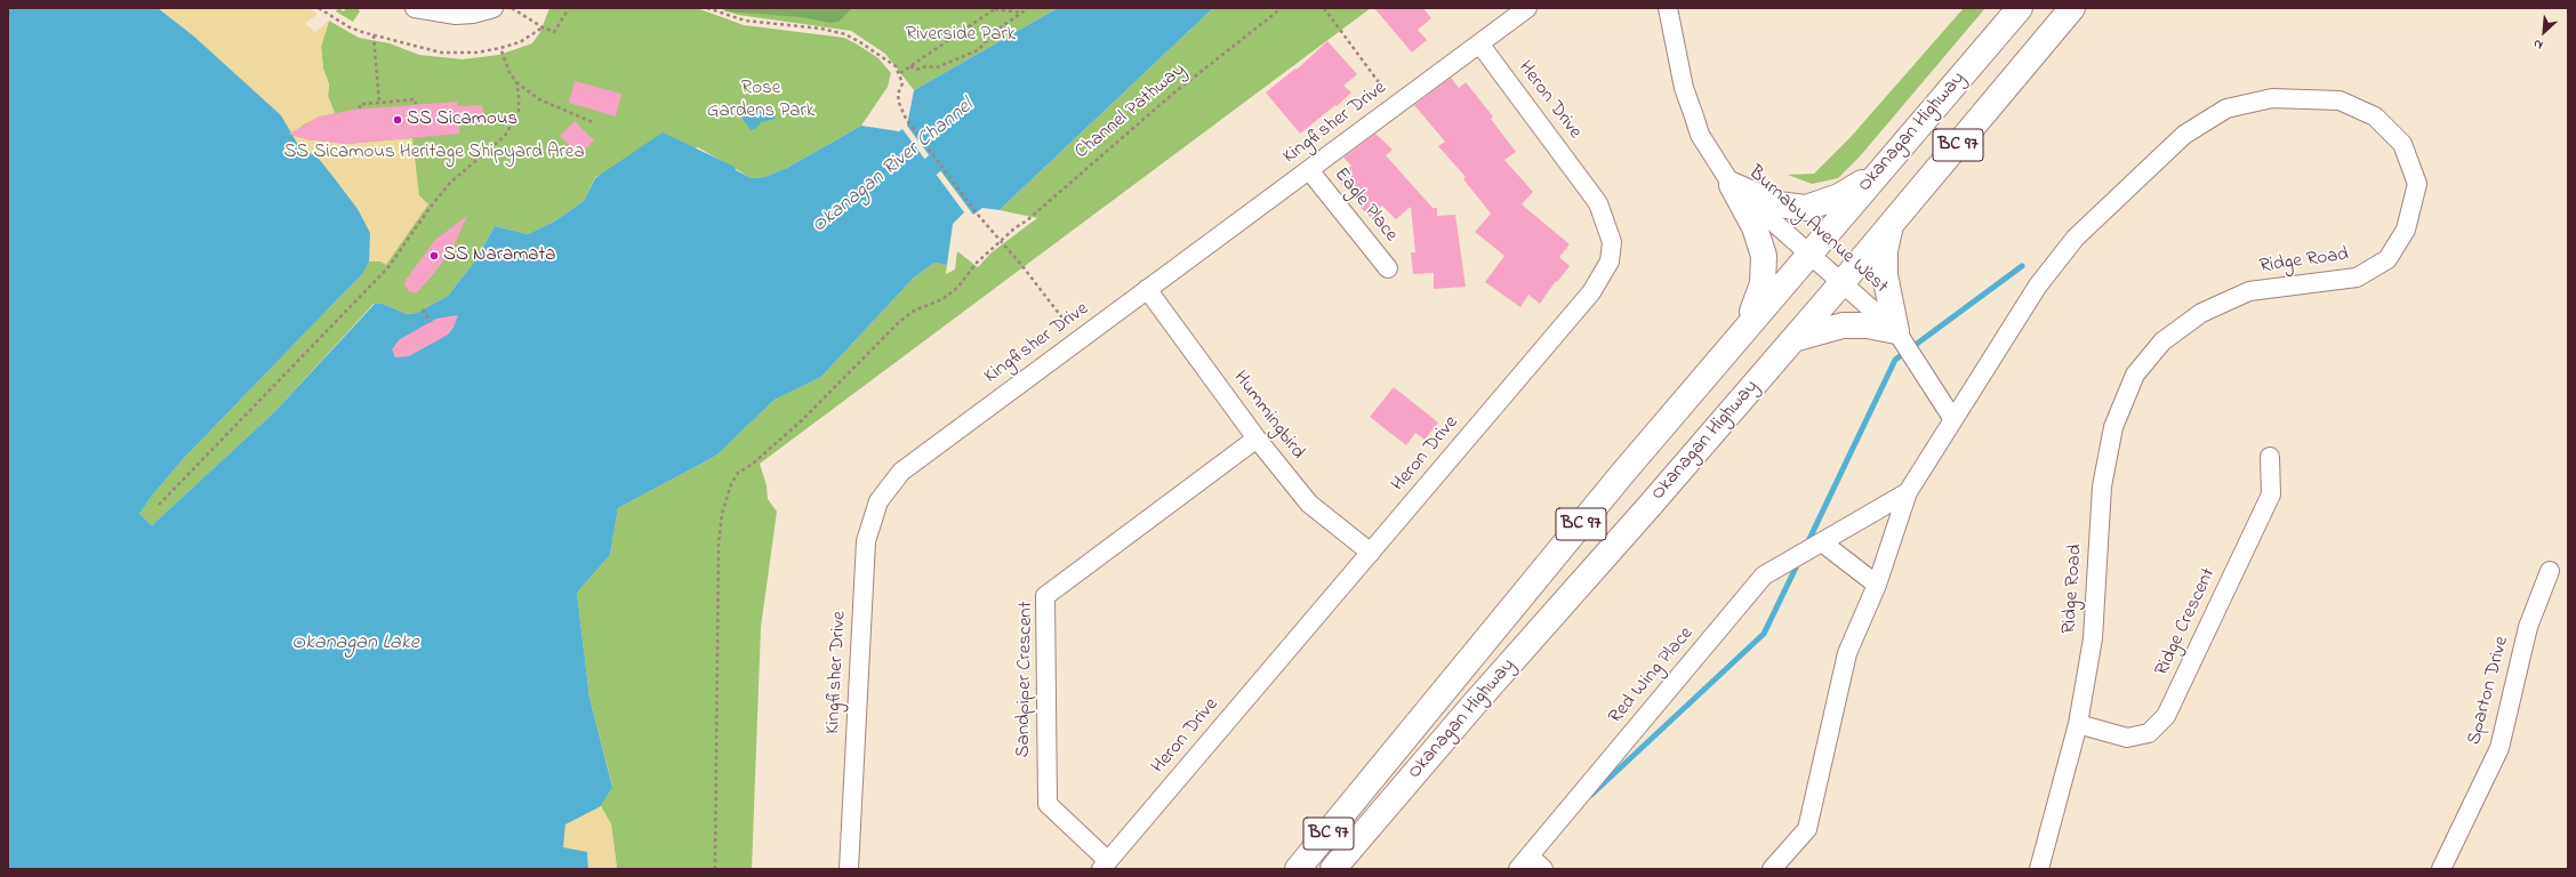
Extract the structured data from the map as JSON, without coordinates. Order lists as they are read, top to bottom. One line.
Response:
{"streets":{"highway":["Okanagan Highway","BC 97"],"street":["Heron Drive","Kingfisher Drive","Eagle Place","Burnaby Avenue West","Ridge Road","Hummingbird","Ridge Crescent","Red Wing Place","Sandpiper Crescent","Sparton Drive"],"path":["Channel Pathway"]},"crossings":[["Heron Drive","Kingfisher Drive"],["Heron Drive","Hummingbird"],["Heron Drive","Sandpiper Crescent"],["Kingfisher Drive","Eagle Place"],["Kingfisher Drive","Hummingbird"],["Okanagan Highway","Burnaby Avenue West"],["Burnaby Avenue West","Ridge Road"],["Ridge Road","Ridge Crescent"],["Hummingbird","Sandpiper Crescent"]],"water":["Okanagan River Channel","Okanagan Lake"],"parks":["Riverside Park","Rose Gardens Park","SS Sicamous Heritage Shipyard Area"],"places":["SS Sicamous","SS Naramata"],"north":"bottom left"}
